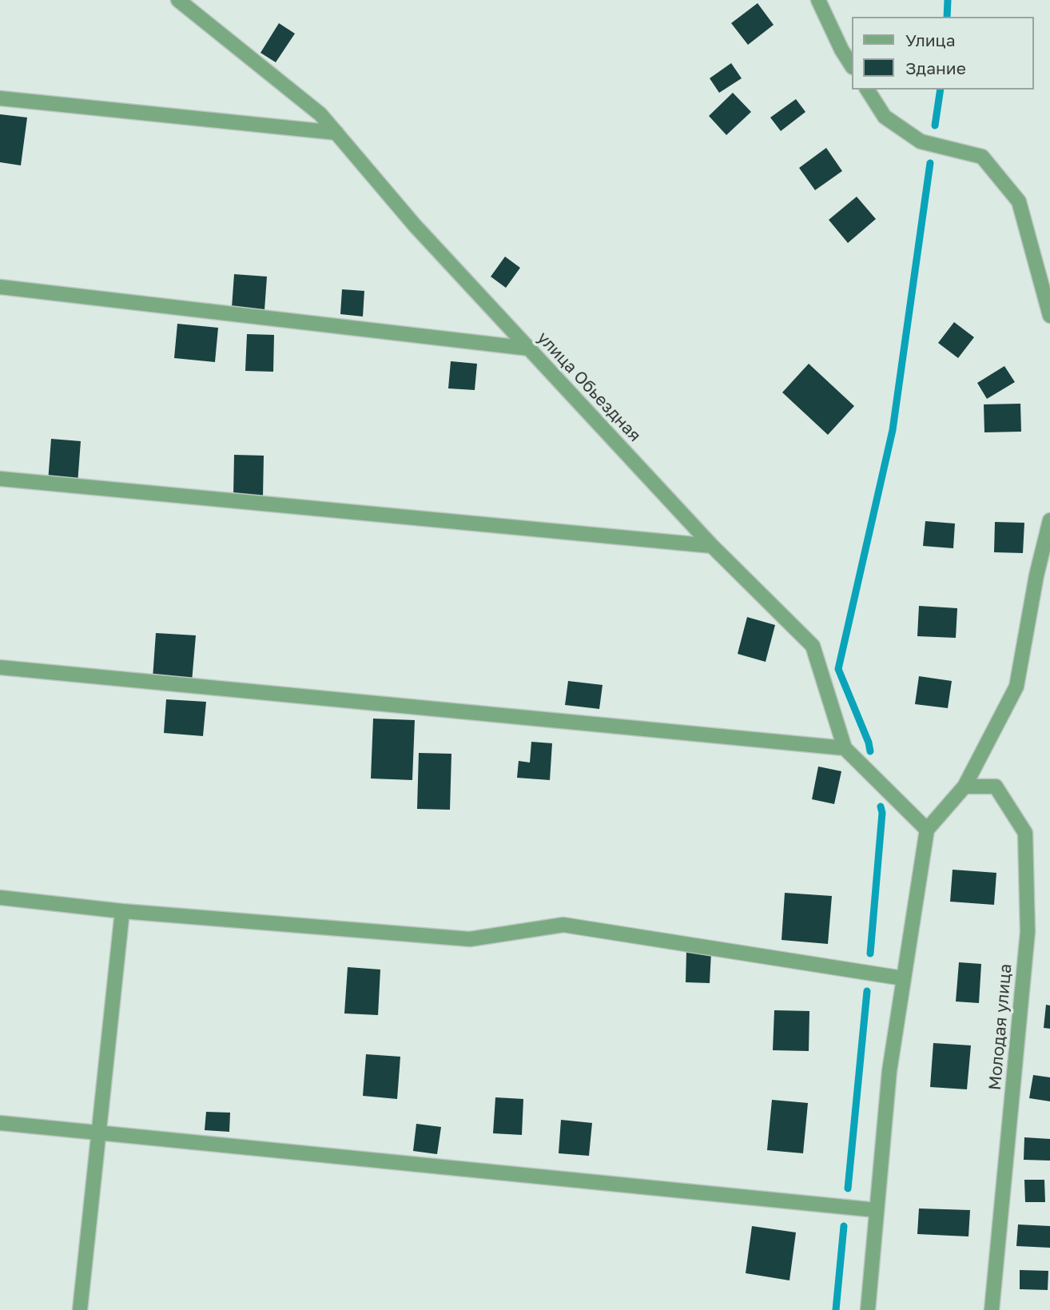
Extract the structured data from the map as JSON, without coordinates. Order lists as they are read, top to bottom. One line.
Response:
{"streets":{"street":["улица Обьездная","Молодая улица"]},"legend":["Улица","Здание"]}
